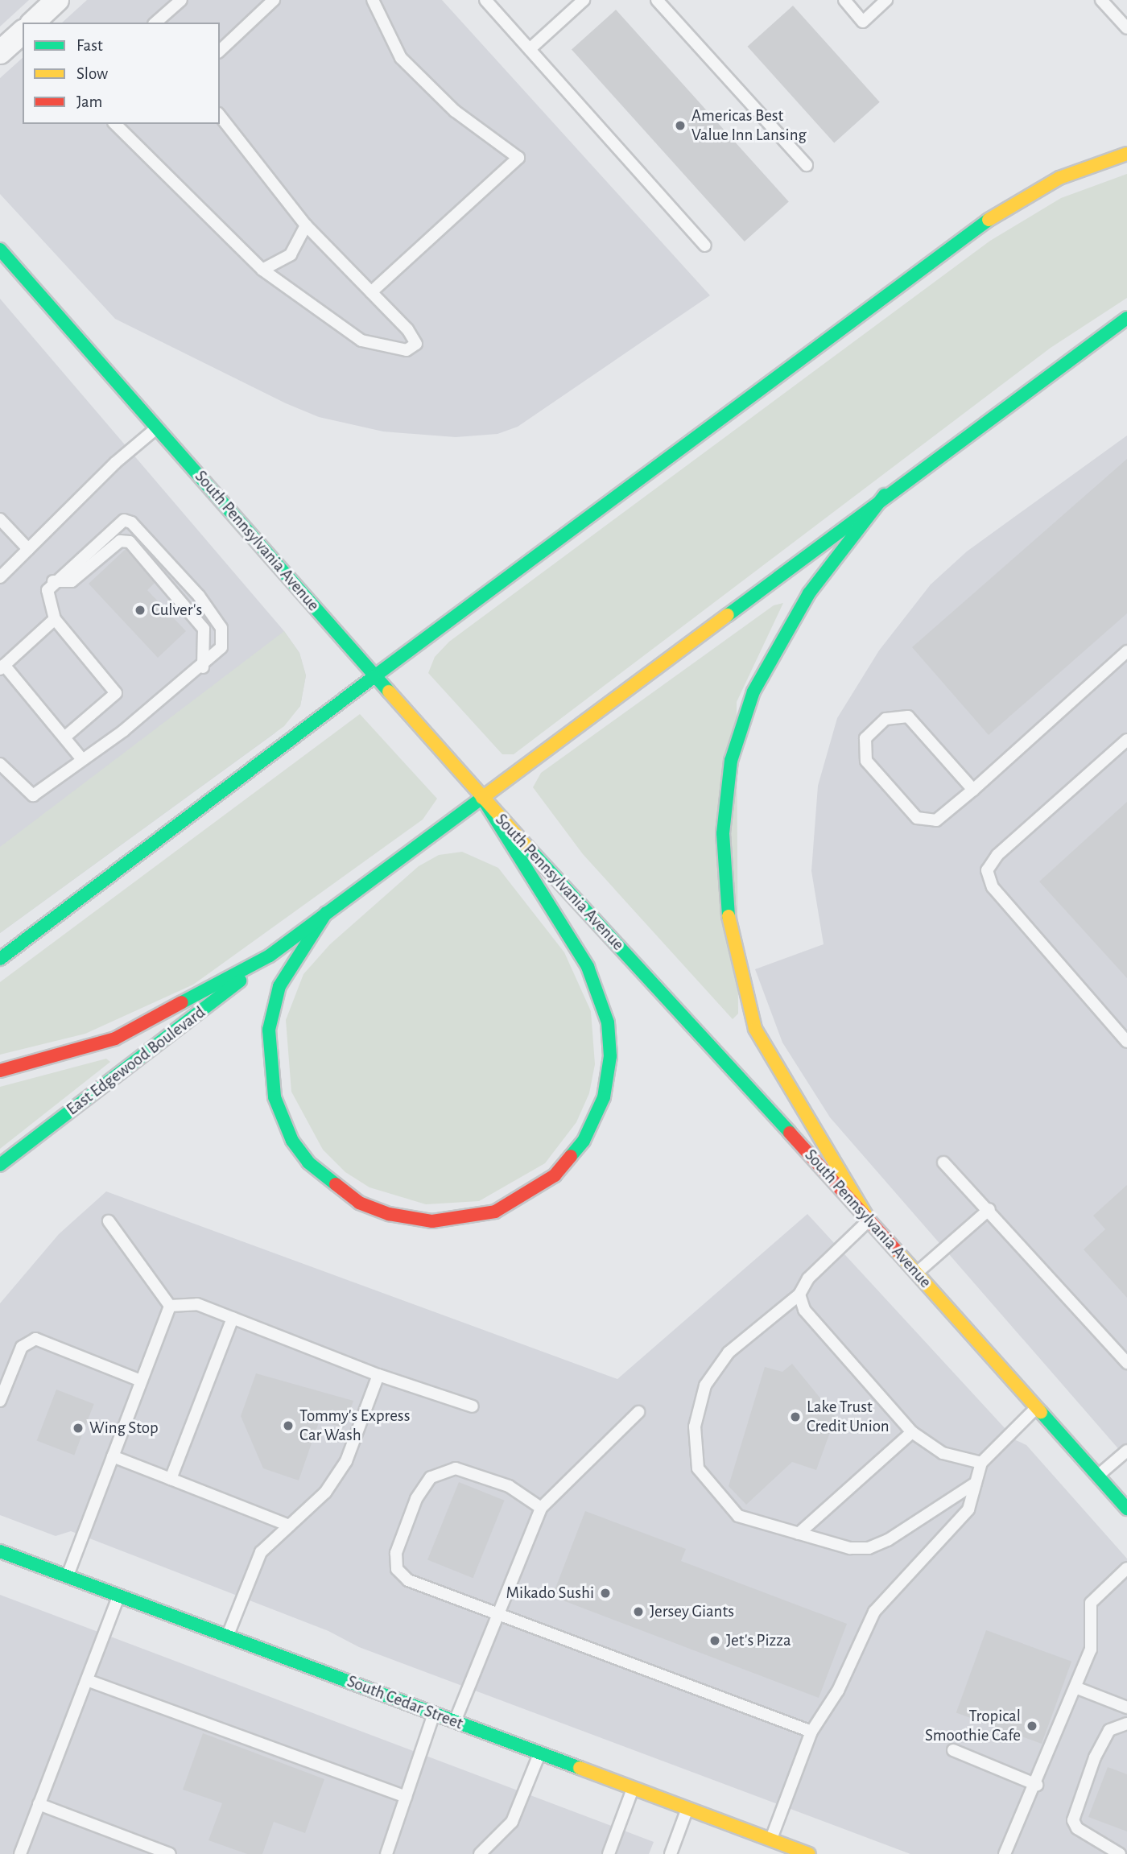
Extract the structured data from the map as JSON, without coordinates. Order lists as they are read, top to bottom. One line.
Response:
{"streets":{"main road":["South Pennsylvania Avenue","East Edgewood Boulevard","South Cedar Street"]},"places":["Americas Best Value Inn Lansing","Culver's","Lake Trust Credit Union","Tommy's Express Car Wash","Wing Stop","Mikado Sushi","Jersey Giants","Jet's Pizza","Tropical Smoothie Cafe"],"legend":["Fast","Slow","Jam"]}
